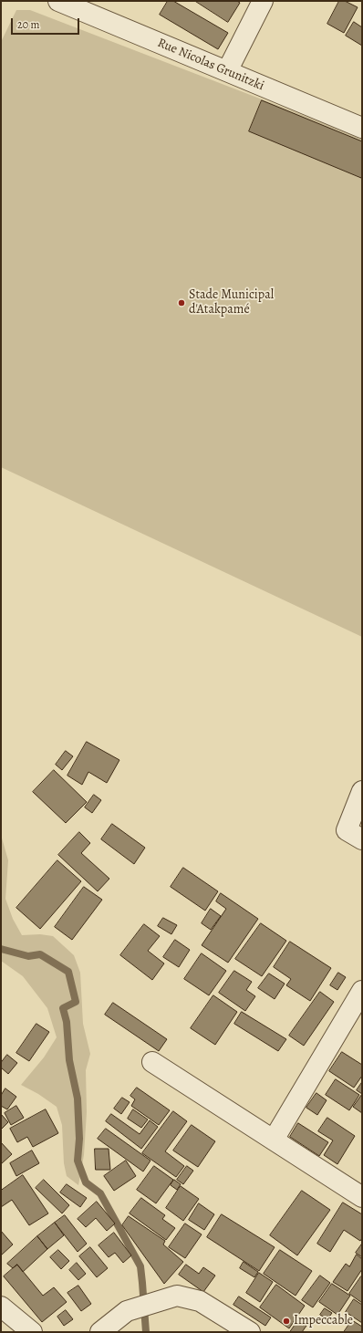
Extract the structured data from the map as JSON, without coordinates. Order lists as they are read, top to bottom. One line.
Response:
{"streets":{"street":["Rue Nicolas Grunitzki"]},"places":["Stade Municipal d'Atakpamé","Impeccable"],"scale_bar":"20 m"}
